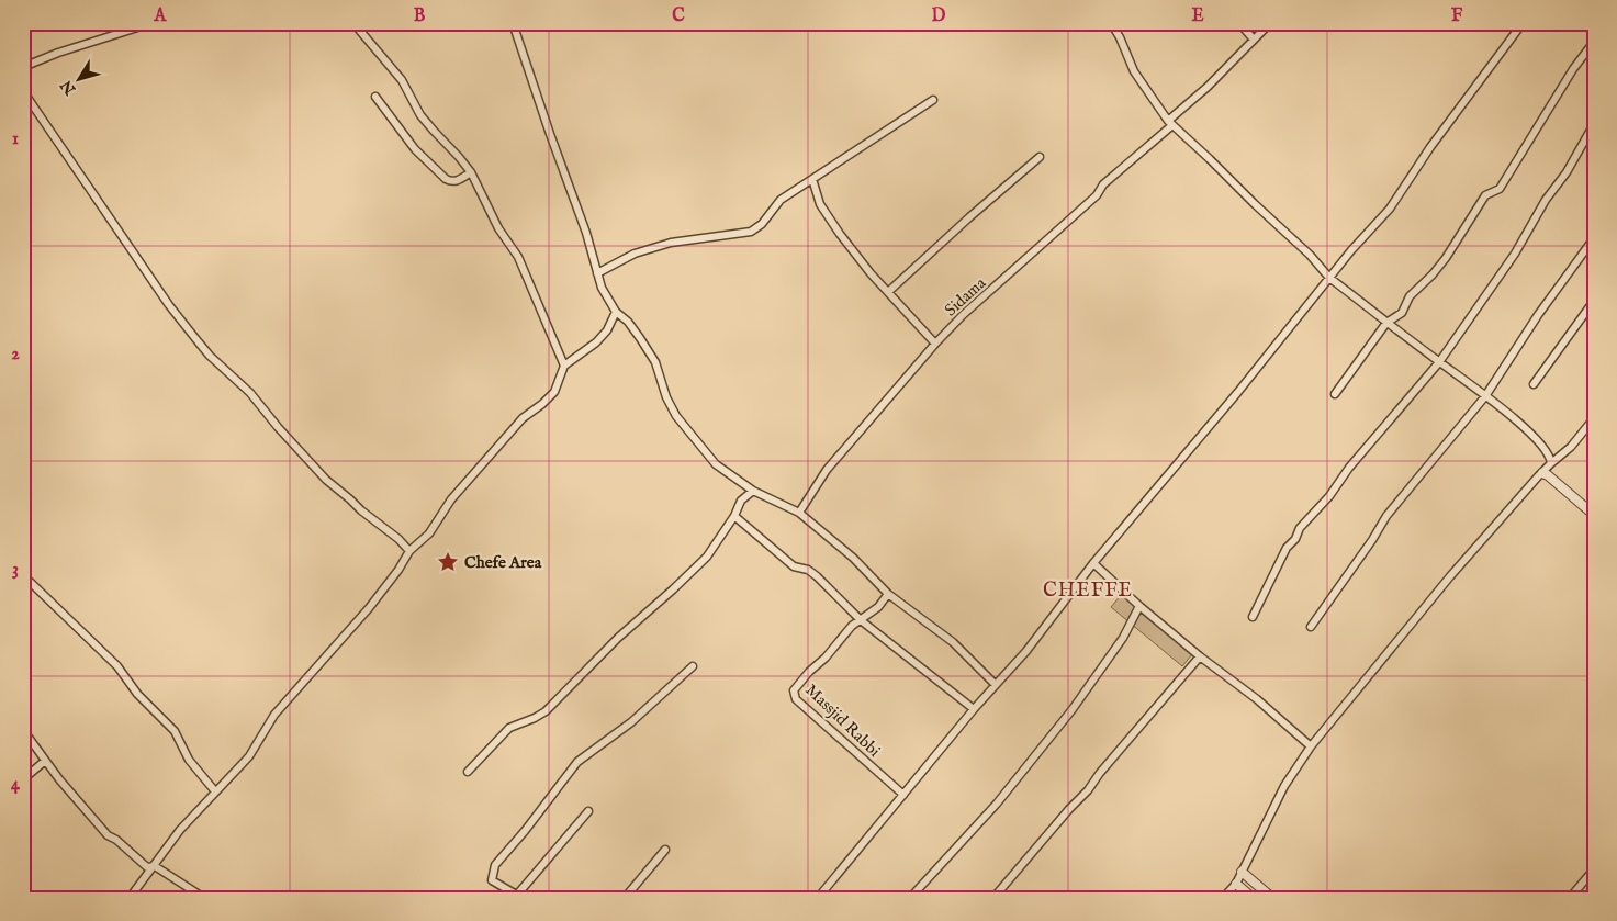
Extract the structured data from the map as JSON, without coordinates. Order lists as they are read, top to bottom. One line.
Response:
{"streets":{"street":["Sidama","Massjid Rabbi"]},"districts":["CHEFFE"],"places":{"place":["Chefe Area"]},"north":"bottom left","grid":{"columns":["A","B","C","D","E","F"],"rows":["1","2","3","4"]}}
